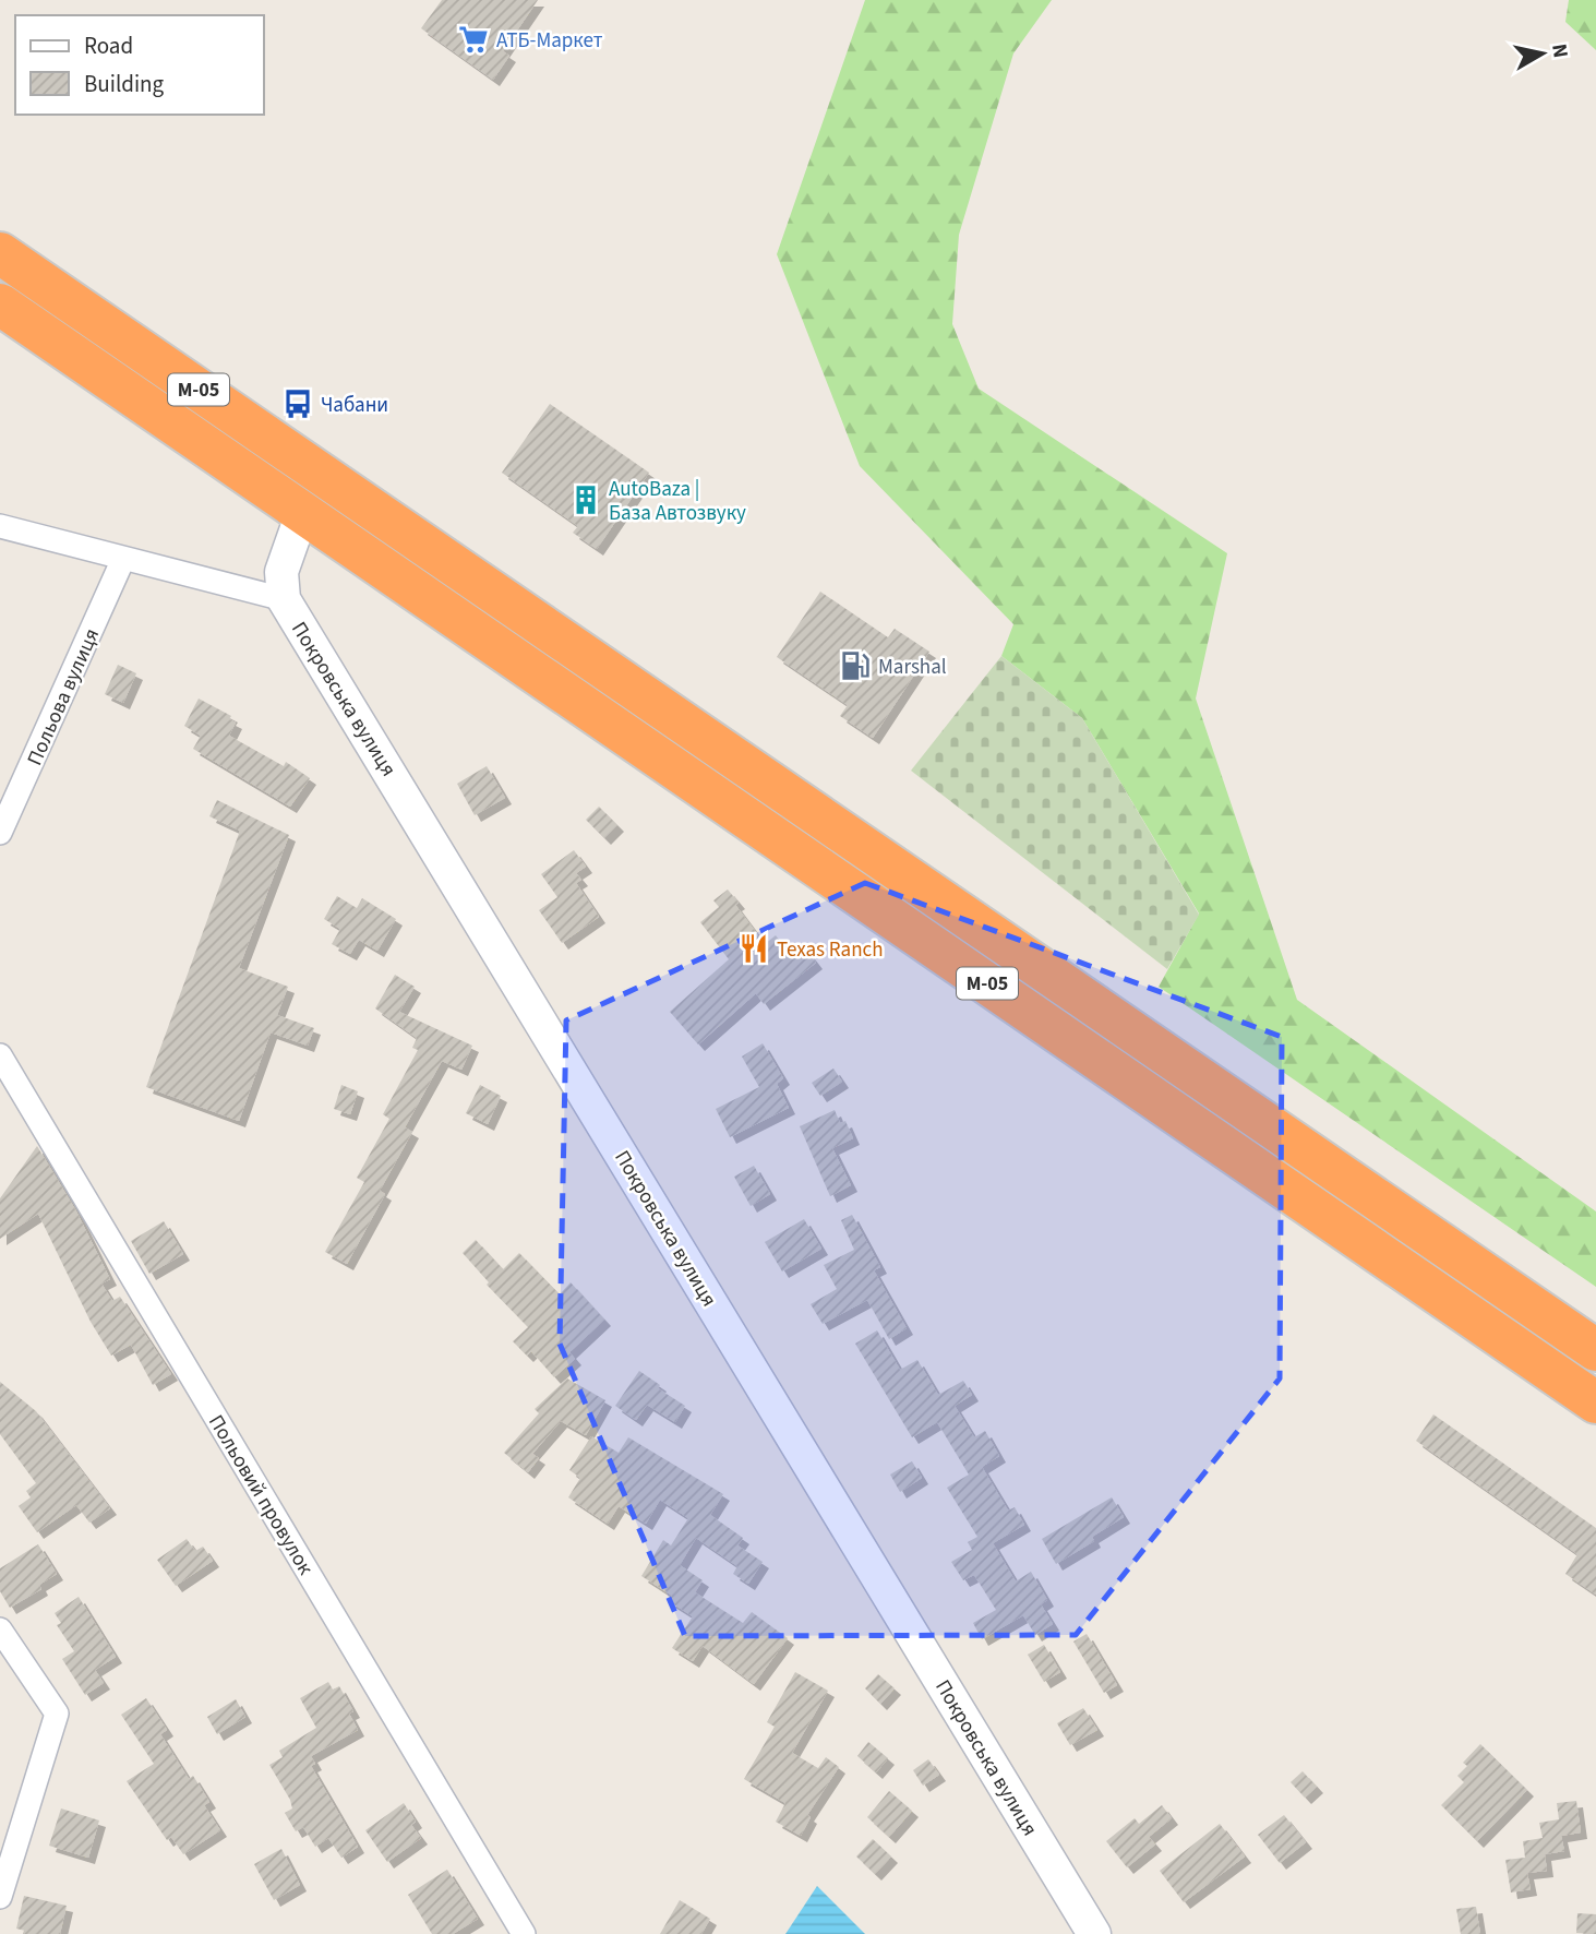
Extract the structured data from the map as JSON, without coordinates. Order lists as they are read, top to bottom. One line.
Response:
{"streets":{"highway":["М-05"],"street":["Польова вулиця","Покровська вулиця","Польовий провулок"]},"crossings":[["М-05","Покровська вулиця"]],"places":{"supermarket":["АТБ-Маркет"],"bus stop":["Чабани"],"building":["AutoBaza | База Автозвуку"],"fuel station":["Marshal"],"restaurant":["Texas Ranch"]},"legend":["Road","Building"],"north":"right"}
